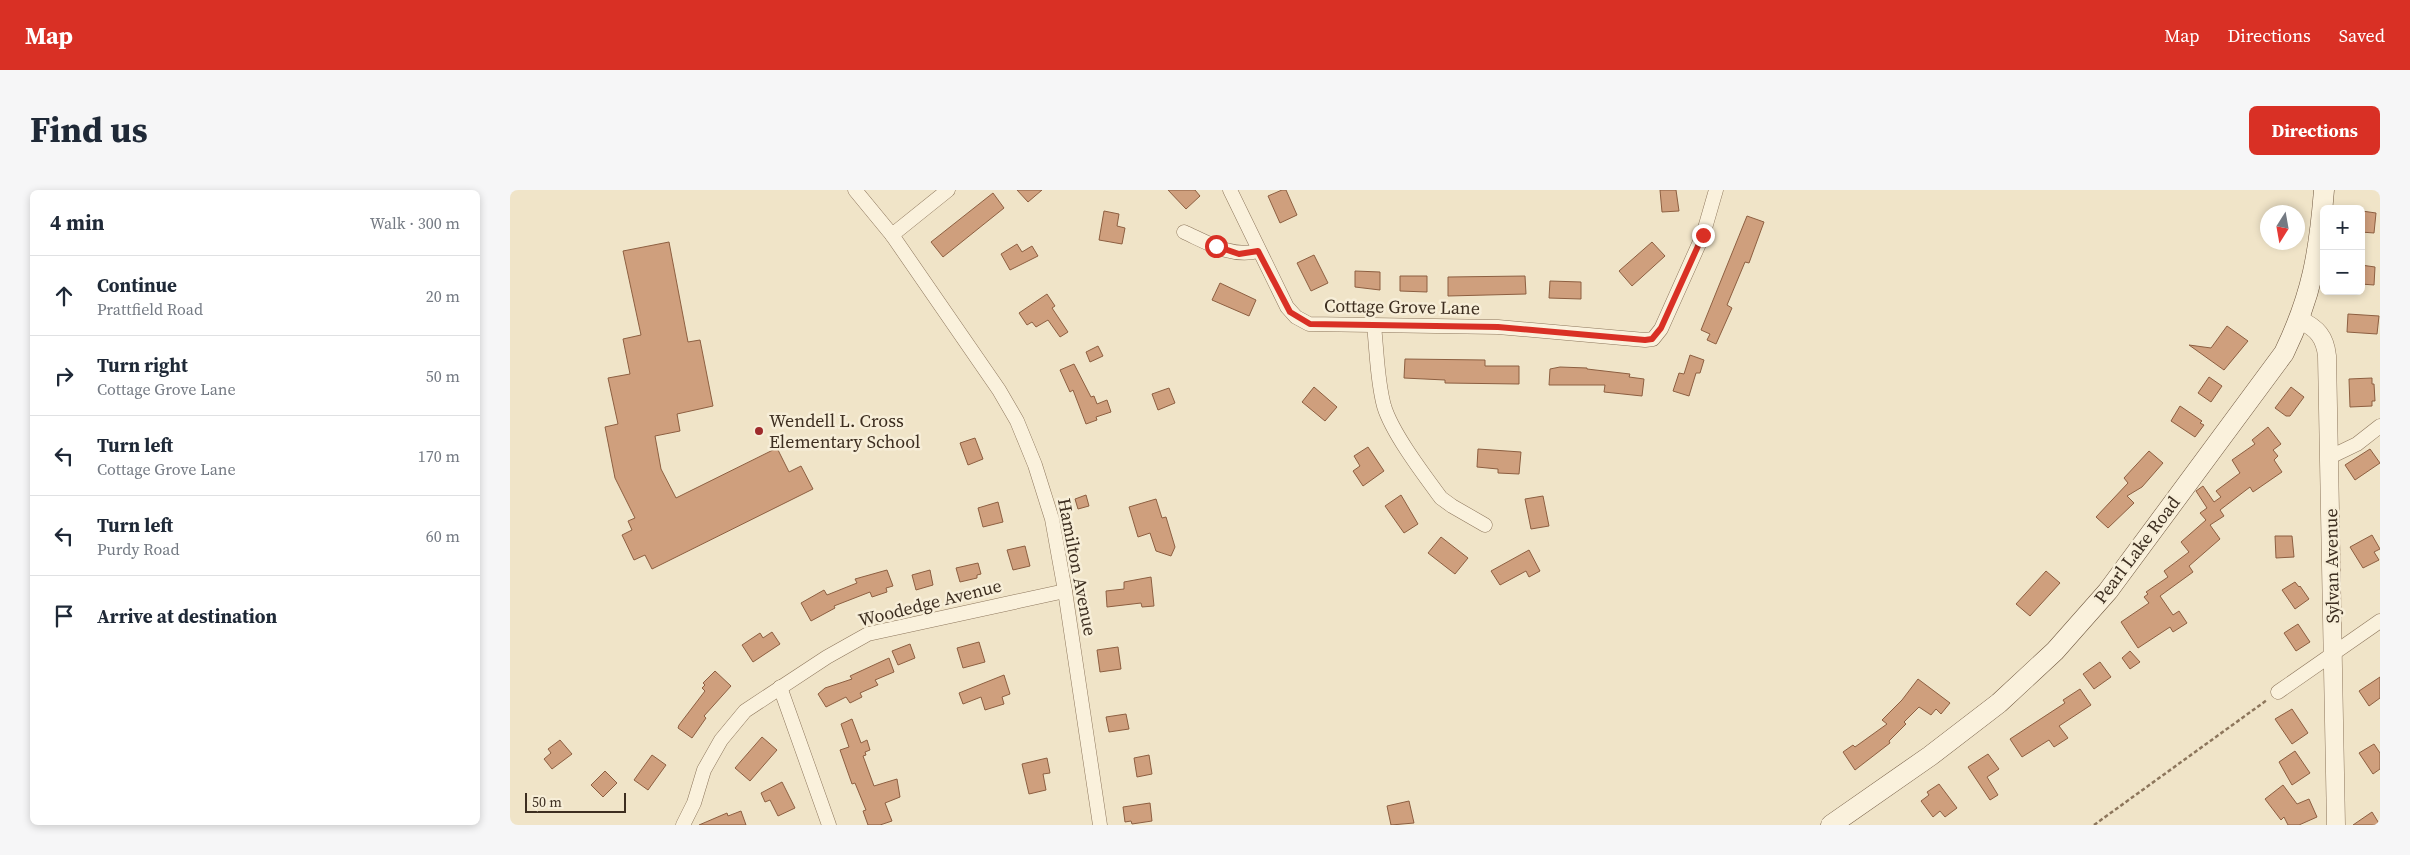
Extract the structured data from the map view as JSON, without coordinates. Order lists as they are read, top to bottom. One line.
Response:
{"streets":{"main road":["Pearl Lake Road"],"street":["Cottage Grove Lane","Sylvan Avenue","Hamilton Avenue","Woodedge Avenue"]},"crossings":[["Pearl Lake Road","Sylvan Avenue"],["Hamilton Avenue","Woodedge Avenue"]],"places":["Wendell L. Cross Elementary School"],"scale_bar":"50 m","north":"bottom","page":{"header":"Map","nav":["Map","Directions","Saved"],"title":"Find us","buttons":"Directions","heading":["4 min","Walk · 300 m"],"map_buttons":["+","−"],"list":[["Continue","Prattfield Road","20 m"],["Turn right","Cottage Grove Lane","50 m"],["Turn left","Cottage Grove Lane","170 m"],["Turn left","Purdy Road","60 m"],"Arrive at destination"],"scale":"50 m"}}
